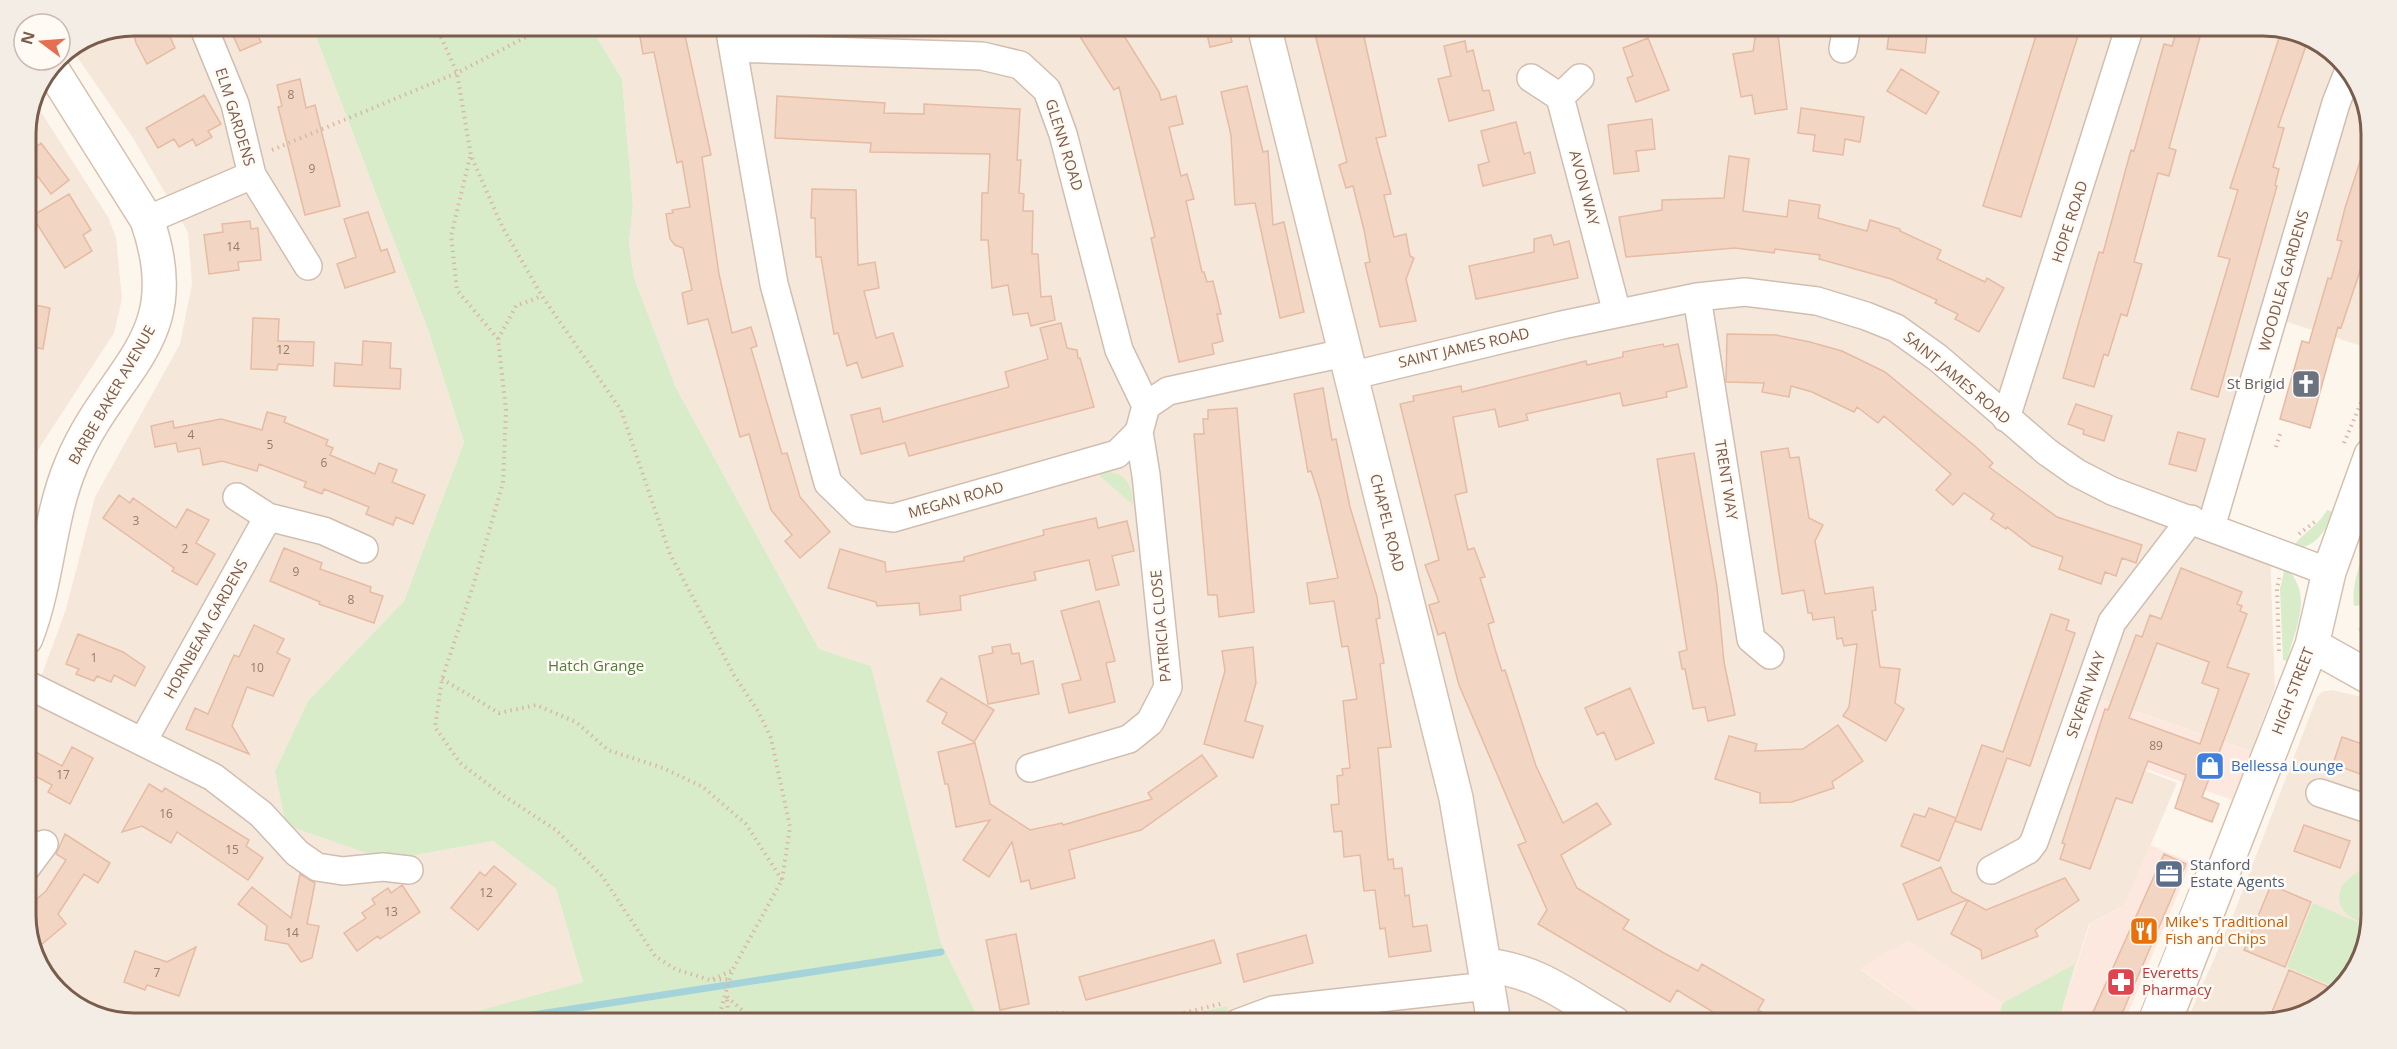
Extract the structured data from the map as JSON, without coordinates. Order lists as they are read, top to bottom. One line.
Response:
{"streets":{"street":["ELM GARDENS","GLENN ROAD","AVON WAY","HOPE ROAD","WOODLEA GARDENS","SAINT JAMES ROAD","BARBE BAKER AVENUE","TRENT WAY","MEGAN ROAD","CHAPEL ROAD","PATRICIA CLOSE","HORNBEAM GARDENS","HIGH STREET","SEVERN WAY"]},"crossings":[["ELM GARDENS","BARBE BAKER AVENUE"],["GLENN ROAD","MEGAN ROAD"],["AVON WAY","SAINT JAMES ROAD"],["HOPE ROAD","SAINT JAMES ROAD"],["WOODLEA GARDENS","SAINT JAMES ROAD"],["WOODLEA GARDENS","SEVERN WAY"],["SAINT JAMES ROAD","TRENT WAY"],["SAINT JAMES ROAD","CHAPEL ROAD"],["SAINT JAMES ROAD","HIGH STREET"],["SAINT JAMES ROAD","SEVERN WAY"],["MEGAN ROAD","PATRICIA CLOSE"]],"parks":["Hatch Grange"],"places":{"church":["St Brigid"],"shop":["Bellessa Lounge"],"office":["Stanford Estate Agents"],"restaurant":["Mike's Traditional Fish and Chips"],"pharmacy":["Everetts Pharmacy"]},"house_numbers":["8","9","14","12","4","5","6","3","2","9","8","1","10","89","17","16","15","12","13","14","7"],"north":"left"}
